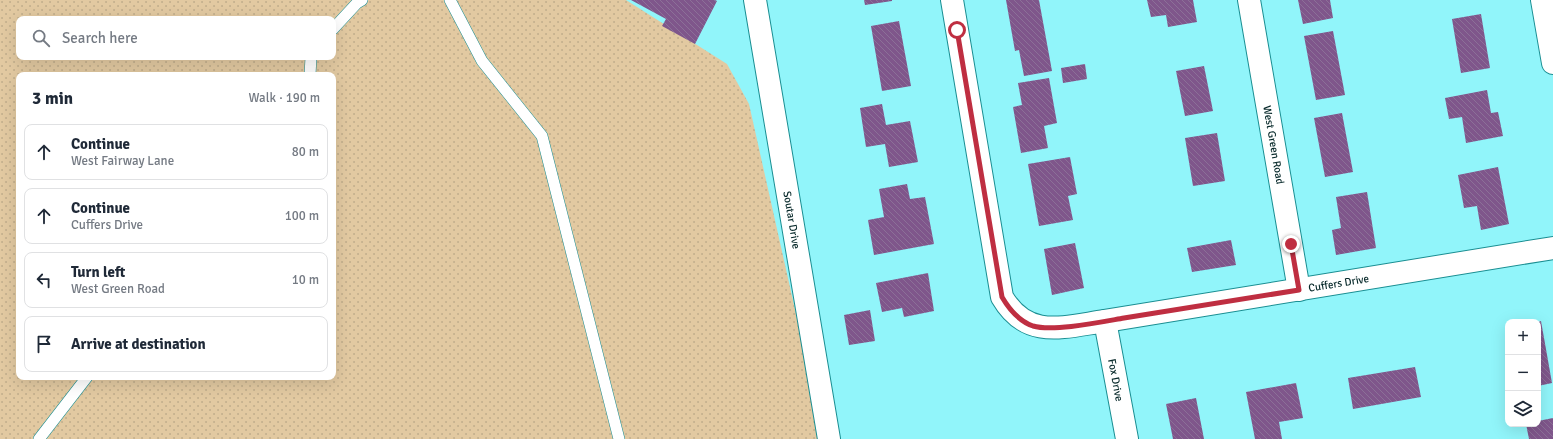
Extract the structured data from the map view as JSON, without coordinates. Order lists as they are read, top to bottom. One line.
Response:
{"streets":{"street":["West Green Road","Soutar Drive","Cuffers Drive","Fox Drive"]},"crossings":[["West Green Road","Cuffers Drive"],["Cuffers Drive","Fox Drive"]],"page":{"search":"Search here","heading":["3 min","Walk · 190 m"],"list":[["Continue","West Fairway Lane","80 m"],["Continue","Cuffers Drive","100 m"],["Turn left","West Green Road","10 m"],"Arrive at destination"],"map_buttons":["+","−"]}}
